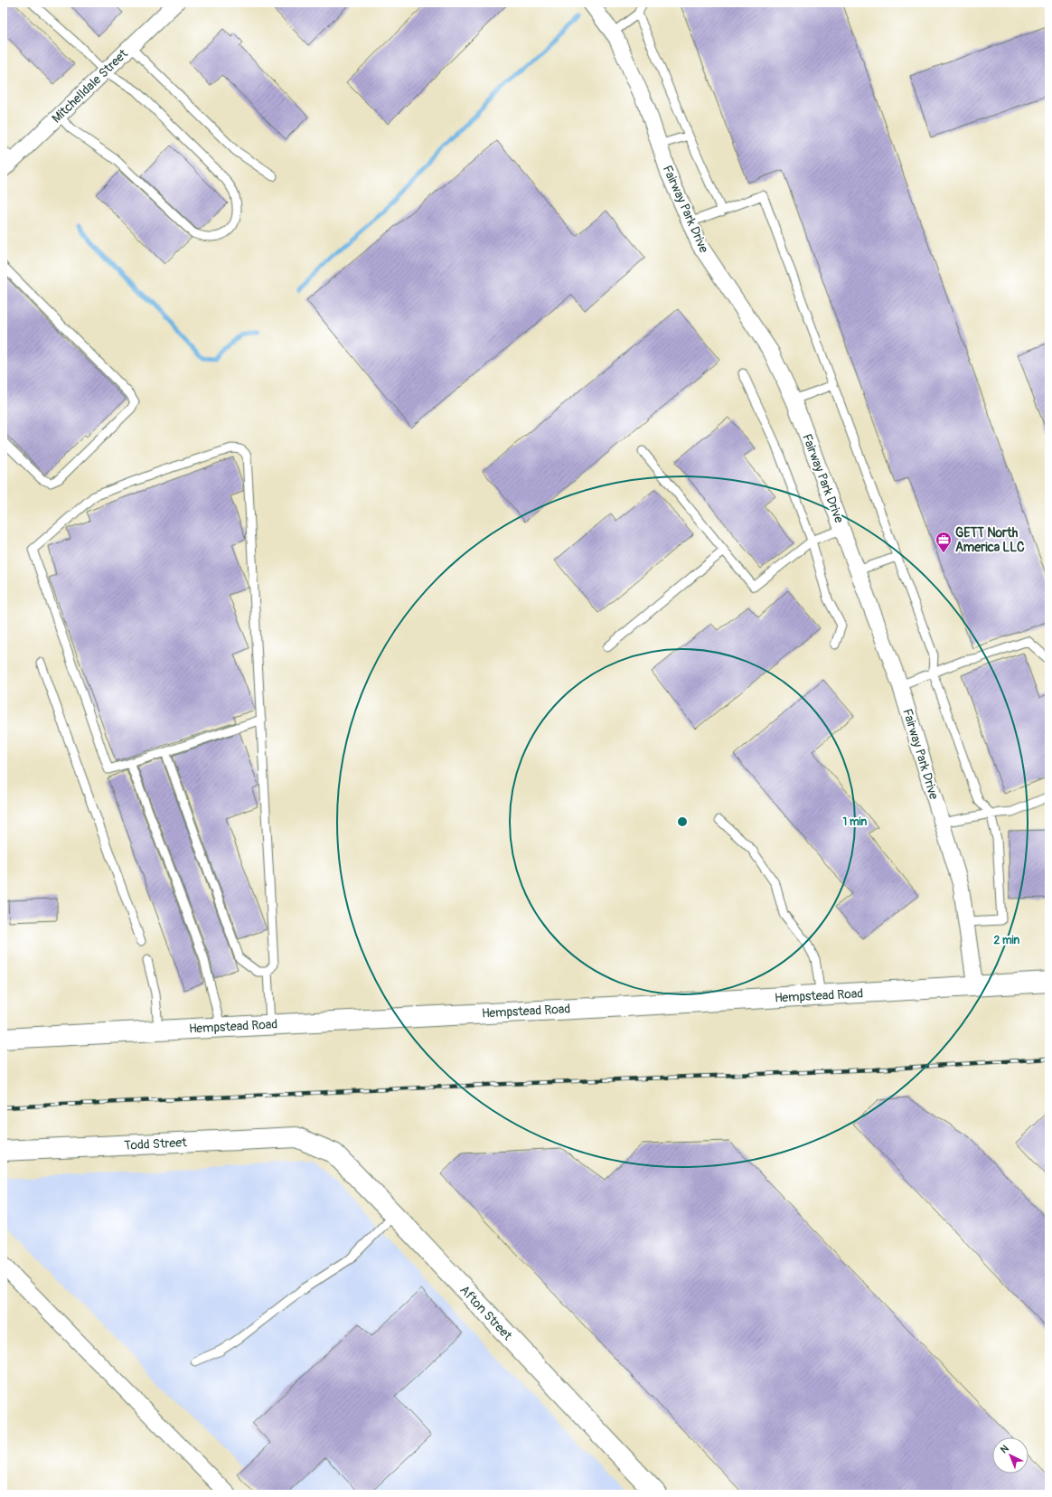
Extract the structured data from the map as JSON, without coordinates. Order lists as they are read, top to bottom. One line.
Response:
{"streets":{"main road":["Hempstead Road","Todd Street","Afton Street"],"street":["Mitchelldale Street","Fairway Park Drive"]},"crossings":[["Fairway Park Drive","Hempstead Road"],["Todd Street","Afton Street"]],"places":{"office":["GETT North America LLC"]},"north":"top left","rings":["1 min","2 min"]}
